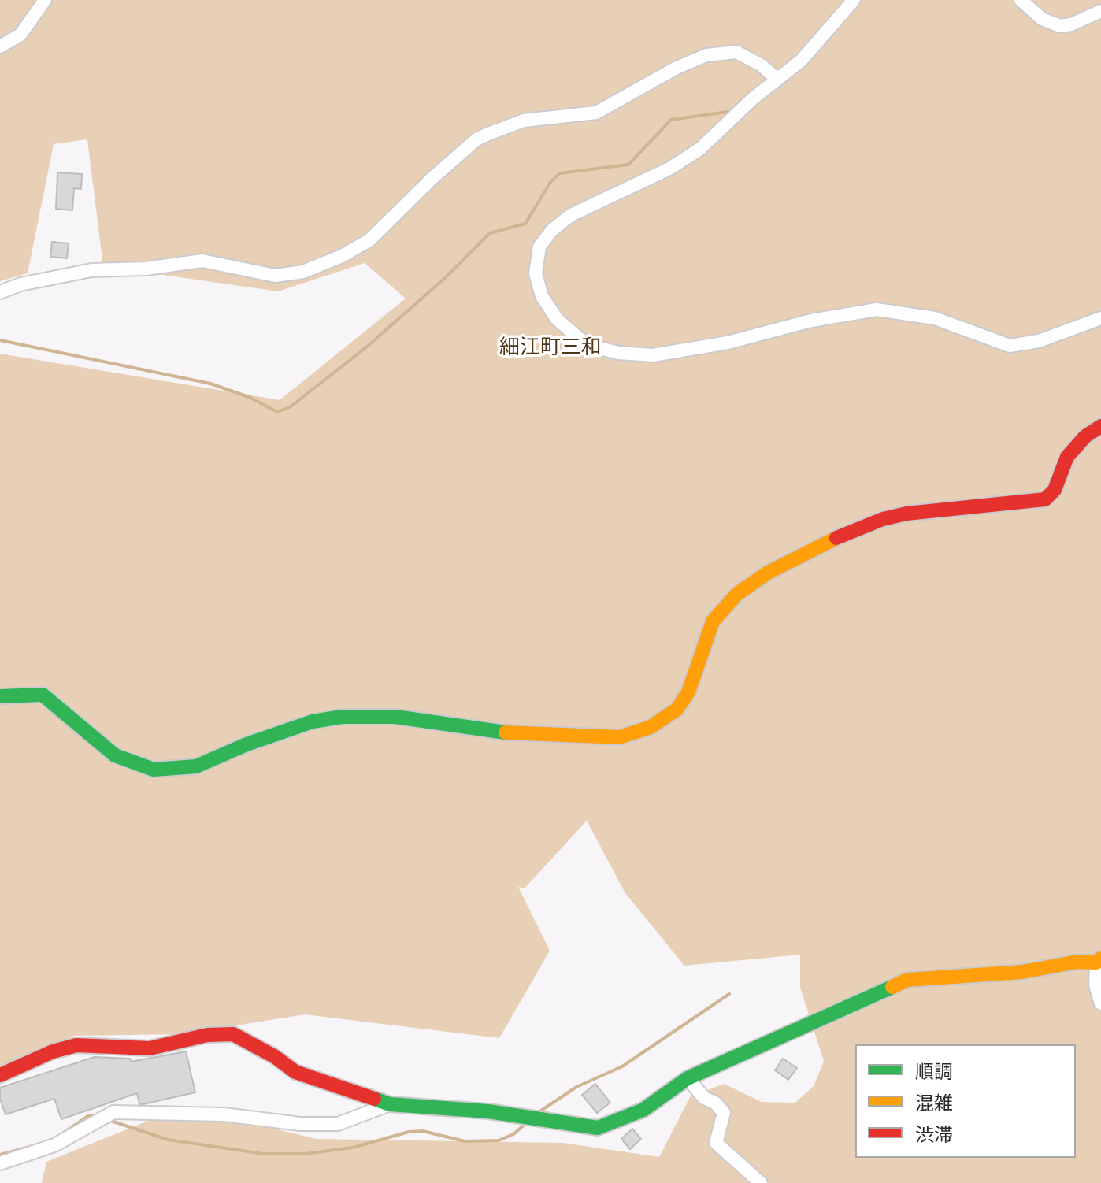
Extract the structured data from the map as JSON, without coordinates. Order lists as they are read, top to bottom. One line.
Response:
{"districts":["細江町三和"],"legend":["順調","混雑","渋滞"]}
